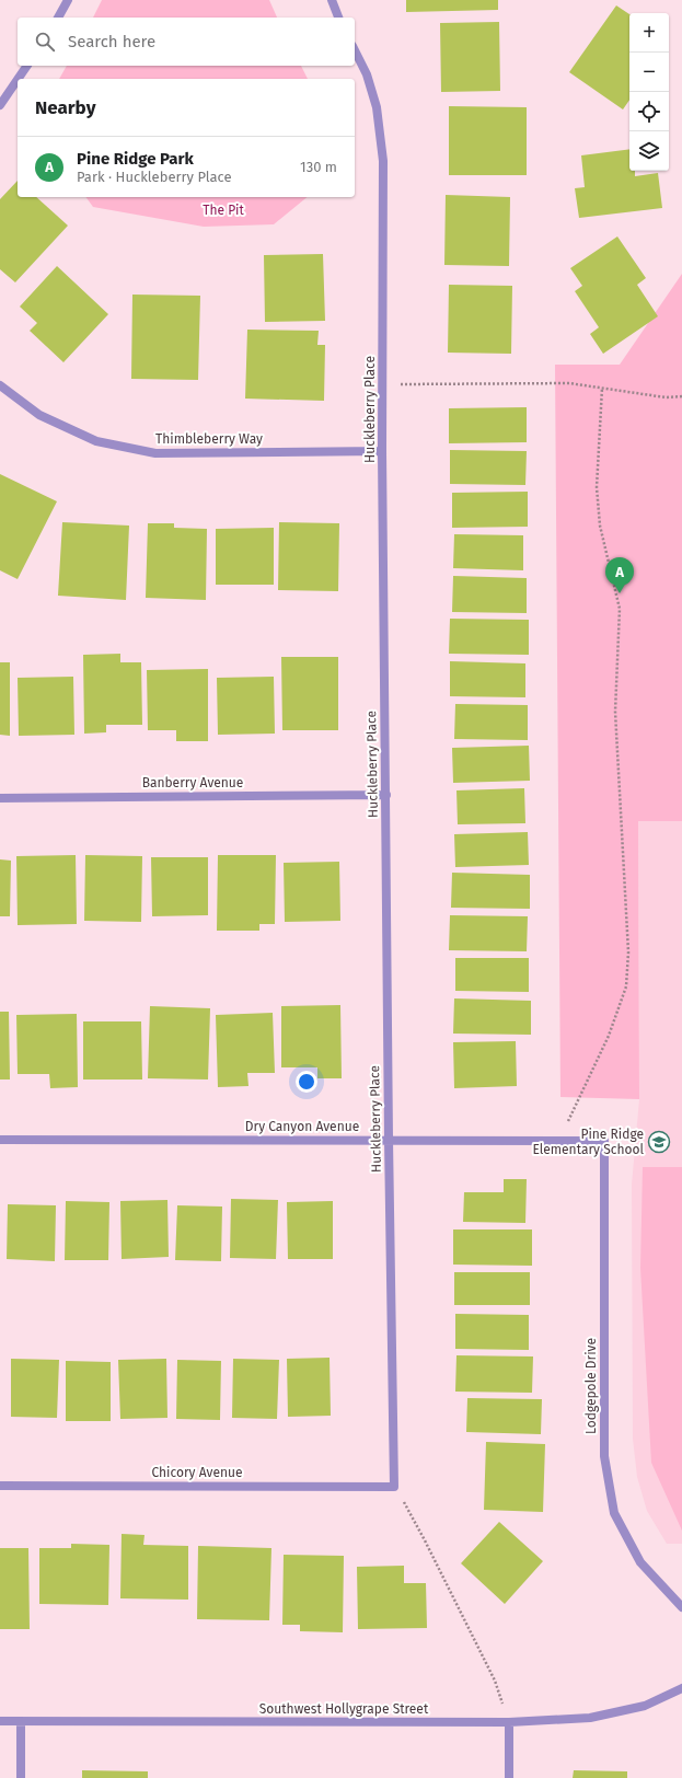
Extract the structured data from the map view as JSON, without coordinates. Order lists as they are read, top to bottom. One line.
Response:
{"streets":{"street":["Huckleberry Place","Thimbleberry Way","Banberry Avenue","Dry Canyon Avenue","Lodgepole Drive","Chicory Avenue","Southwest Hollygrape Street"]},"crossings":[["Huckleberry Place","Thimbleberry Way"],["Huckleberry Place","Banberry Avenue"],["Huckleberry Place","Dry Canyon Avenue"],["Huckleberry Place","Chicory Avenue"],["Dry Canyon Avenue","Lodgepole Drive"]],"parks":["The Pit"],"places":{"school or university":["Pine Ridge Elementary School"]},"page":{"map_buttons":["+","−"],"search":"Search here","heading":"Nearby","list":[{"mark":"A","name":"Pine Ridge Park","note":"Park · Huckleberry Place","value":"130 m"}],"pins":"A"}}
